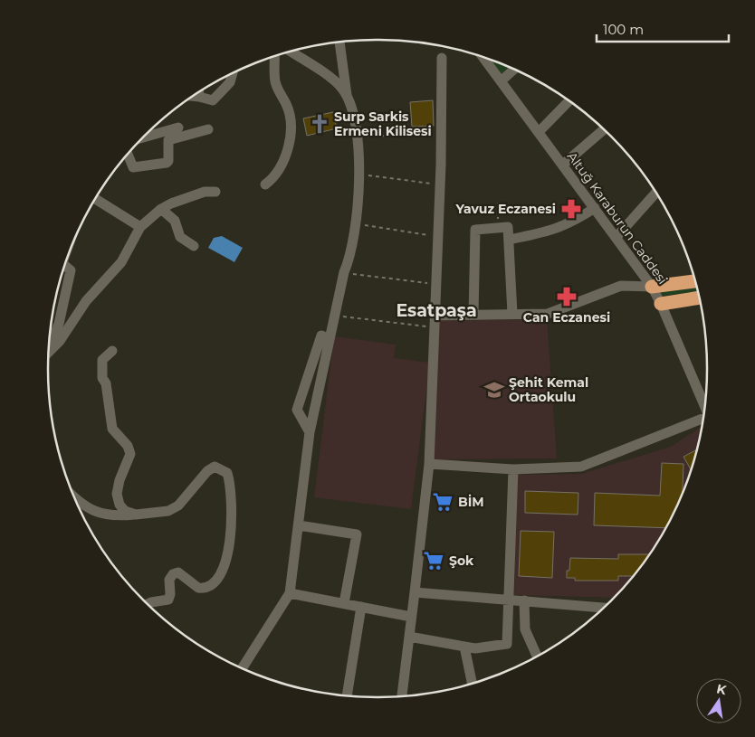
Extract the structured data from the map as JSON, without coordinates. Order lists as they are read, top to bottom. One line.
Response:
{"streets":{"street":["Altuğ Karaburun Caddesi"]},"districts":["Esatpaşa"],"places":{"church":["Surp Sarkis Ermeni Kilisesi"],"pharmacy":["Yavuz Eczanesi","Can Eczanesi"],"school or university":["Şehit Kemal Ortaokulu"],"supermarket":["BİM","Şok"]},"scale_bar":"100 m","north":"top"}
